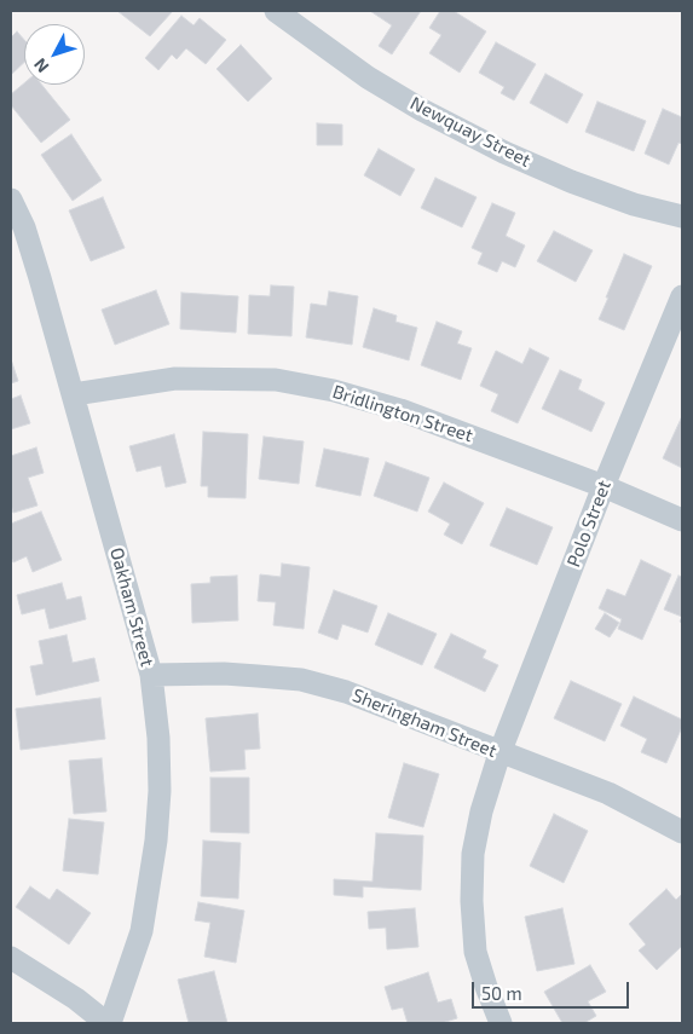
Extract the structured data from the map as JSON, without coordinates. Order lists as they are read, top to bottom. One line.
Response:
{"streets":{"street":["Newquay Street","Bridlington Street","Polo Street","Oakham Street","Sheringham Street"]},"crossings":[["Bridlington Street","Polo Street"],["Bridlington Street","Oakham Street"],["Polo Street","Sheringham Street"],["Oakham Street","Sheringham Street"]],"scale_bar":"50 m","north":"bottom left"}
